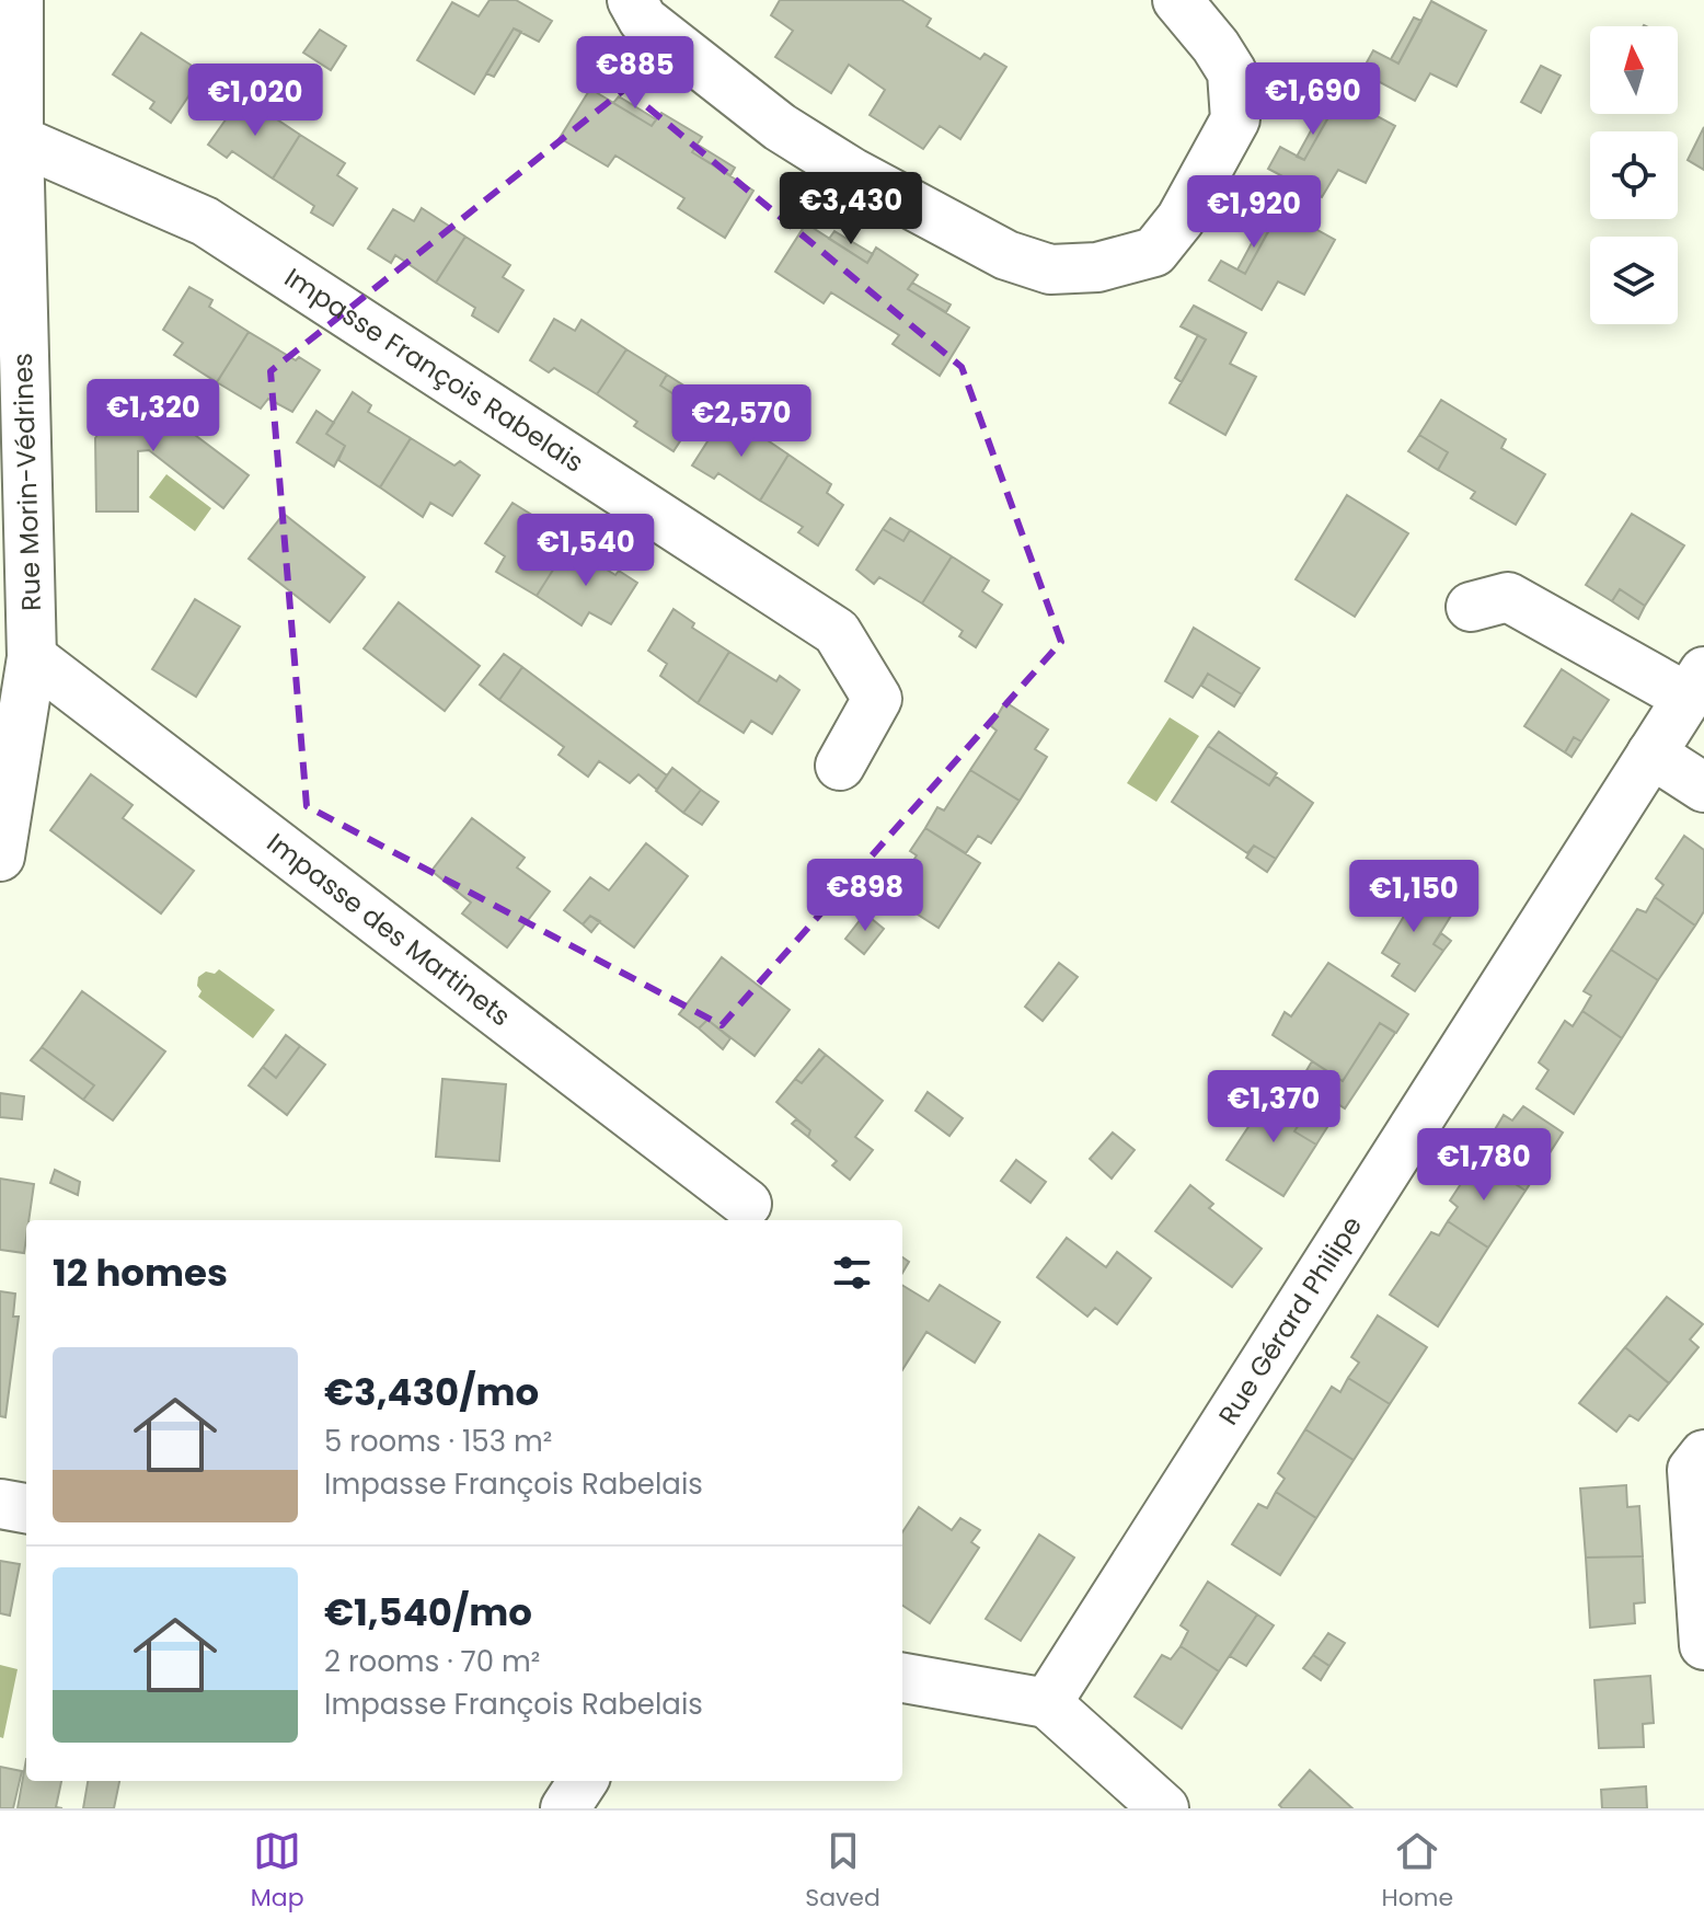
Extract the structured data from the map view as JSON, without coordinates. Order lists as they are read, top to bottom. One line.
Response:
{"streets":{"street":["Impasse François Rabelais","Rue Morin-Védrines","Impasse des Martinets","Rue Gérard Philipe"]},"crossings":[["Impasse François Rabelais","Rue Morin-Védrines"],["Rue Morin-Védrines","Impasse des Martinets"]],"north":"top","page":{"price":["€885","€1,690","€1,020","€3,430","€1,920","€1,320","€2,570","€1,540","€898","€1,150","€1,370","€1,780"],"heading":"12 homes","list":[{"name":"€3,430/mo","note":"5 rooms · 153 m² · Impasse François Rabelais"},{"name":"€1,540/mo","note":"2 rooms · 70 m² · Impasse François Rabelais"}],"tabs":["Map","Saved","Home"]}}
